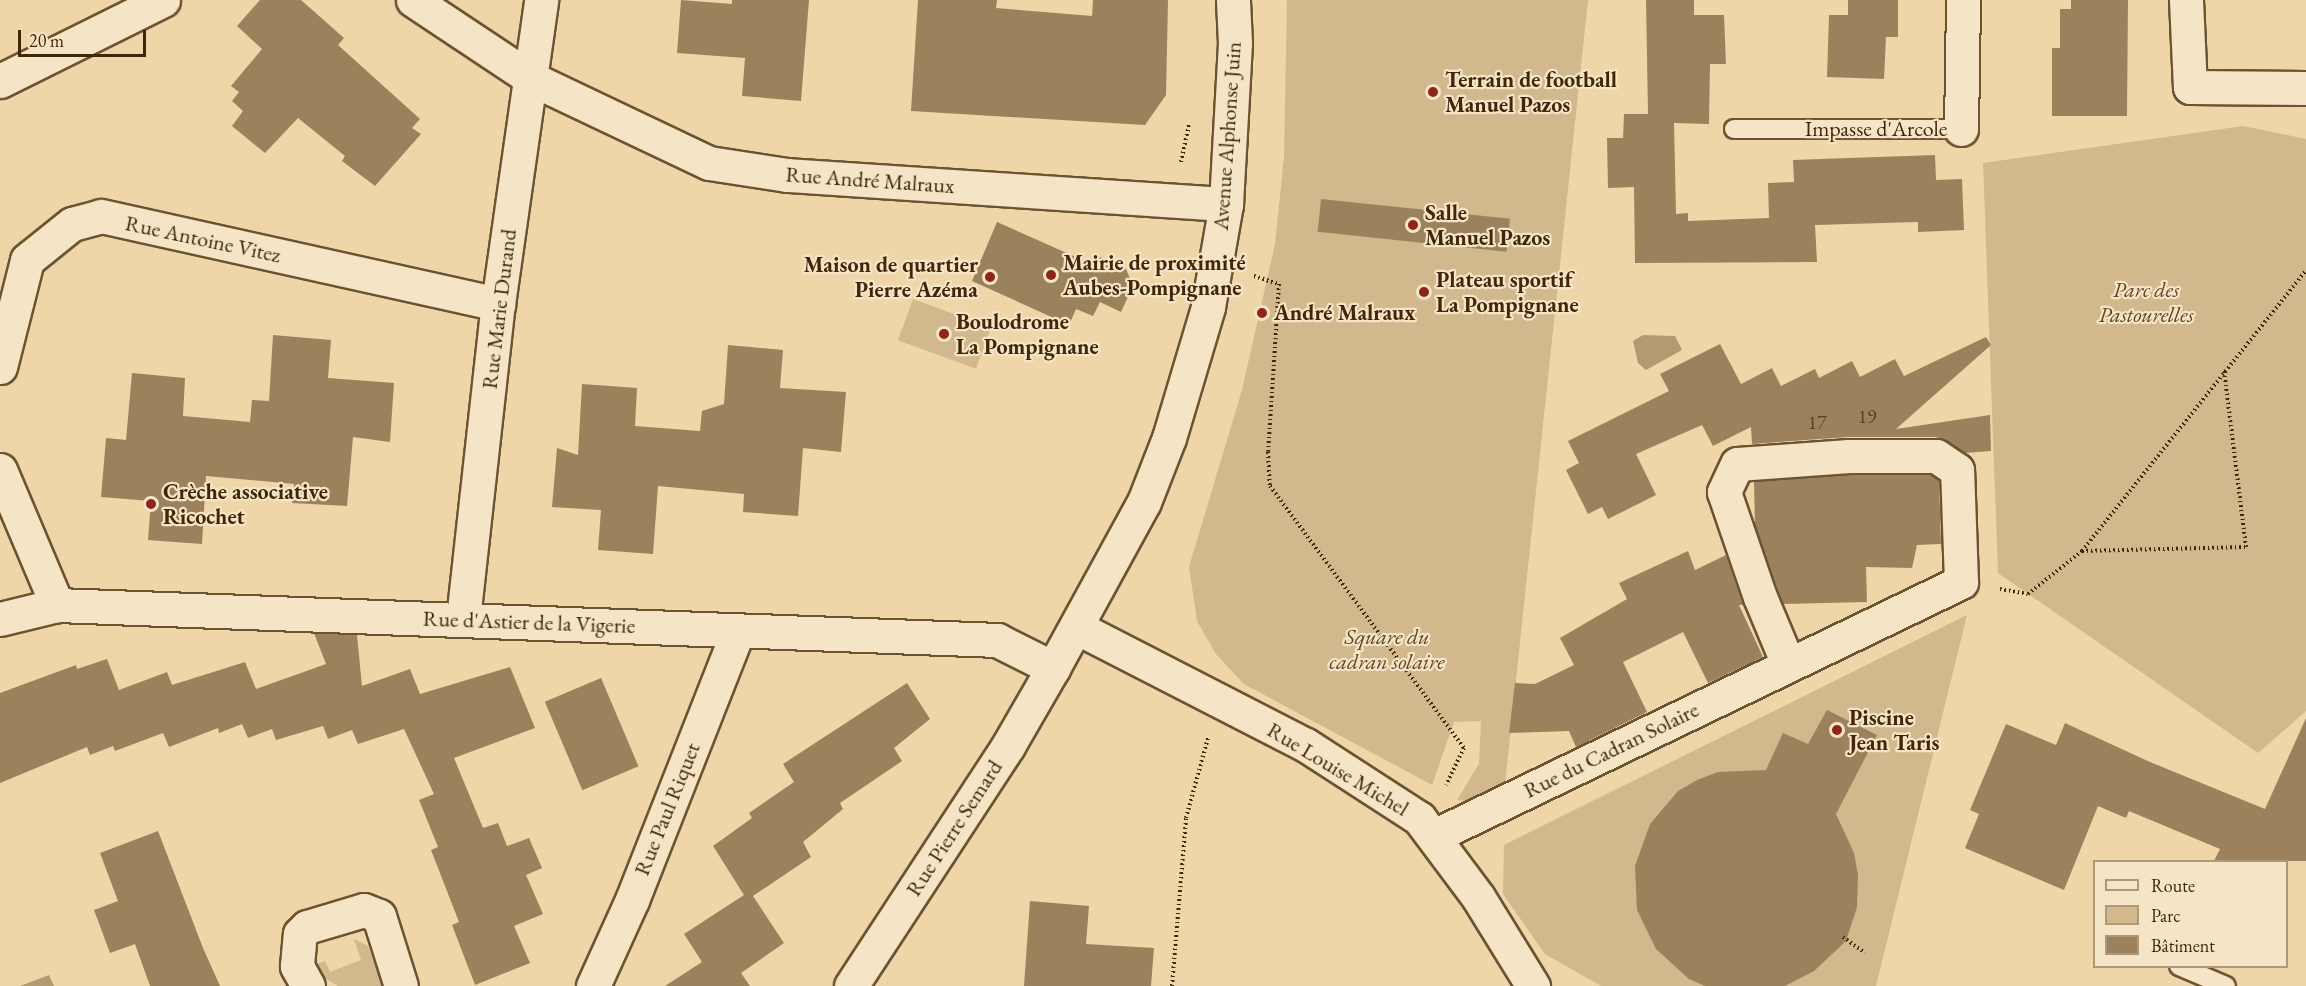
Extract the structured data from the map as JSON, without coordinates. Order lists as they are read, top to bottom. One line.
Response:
{"streets":{"street":["Impasse d'Arcole","Avenue Alphonse Juin","Rue André Malraux","Rue Antoine Vitez","Rue Marie Durand","Rue d'Astier de la Vigerie","Rue du Cadran Solaire","Rue Louise Michel","Rue Paul Riquet","Rue Pierre Semard"]},"crossings":[["Avenue Alphonse Juin","Rue André Malraux"],["Avenue Alphonse Juin","Rue d'Astier de la Vigerie"],["Avenue Alphonse Juin","Rue Louise Michel"],["Avenue Alphonse Juin","Rue Pierre Semard"],["Rue André Malraux","Rue Marie Durand"],["Rue Antoine Vitez","Rue Marie Durand"],["Rue Marie Durand","Rue d'Astier de la Vigerie"],["Rue d'Astier de la Vigerie","Rue Paul Riquet"],["Rue d'Astier de la Vigerie","Rue Pierre Semard"],["Rue du Cadran Solaire","Rue Louise Michel"]],"parks":["Parc des Pastourelles","Square du cadran solaire"],"places":["Terrain de football Manuel Pazos","Salle Manuel Pazos","Mairie de proximité Aubes-Pompignane","Maison de quartier Pierre Azéma","Plateau sportif La Pompignane","André Malraux","Boulodrome La Pompignane","Crèche associative Ricochet","Piscine Jean Taris"],"house_numbers":["19","17"],"legend":["Route","Parc","Bâtiment"],"scale_bar":"20 m"}
